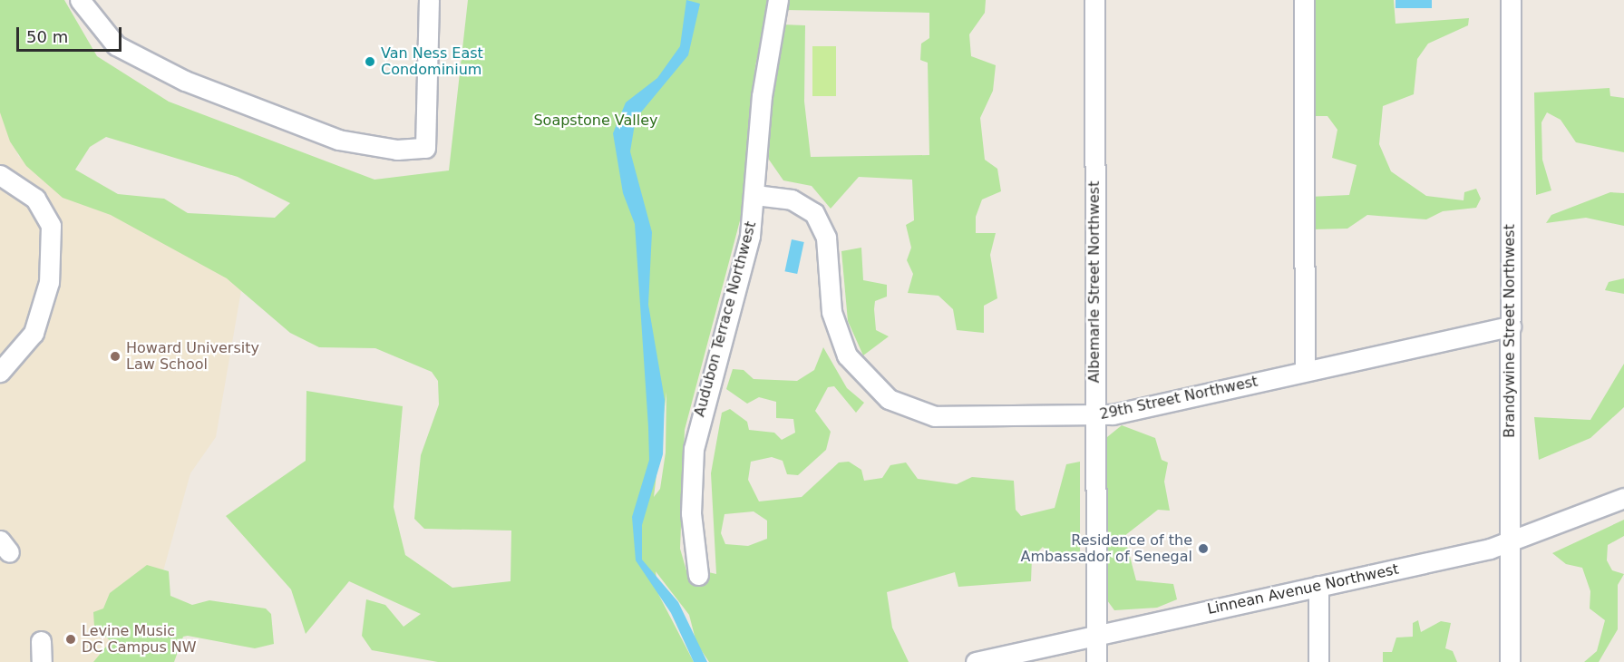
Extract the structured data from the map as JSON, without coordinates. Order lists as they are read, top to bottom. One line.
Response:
{"streets":{"street":["Albemarle Street Northwest","Audubon Terrace Northwest","Brandywine Street Northwest","29th Street Northwest","Linnean Avenue Northwest"]},"crossings":[["Albemarle Street Northwest","29th Street Northwest"],["Albemarle Street Northwest","Linnean Avenue Northwest"],["Audubon Terrace Northwest","29th Street Northwest"],["Brandywine Street Northwest","29th Street Northwest"],["Brandywine Street Northwest","Linnean Avenue Northwest"]],"parks":["Soapstone Valley"],"places":["Van Ness East Condominium","Howard University Law School","Residence of the Ambassador of Senegal","Levine Music DC Campus NW"],"scale_bar":"50 m"}
